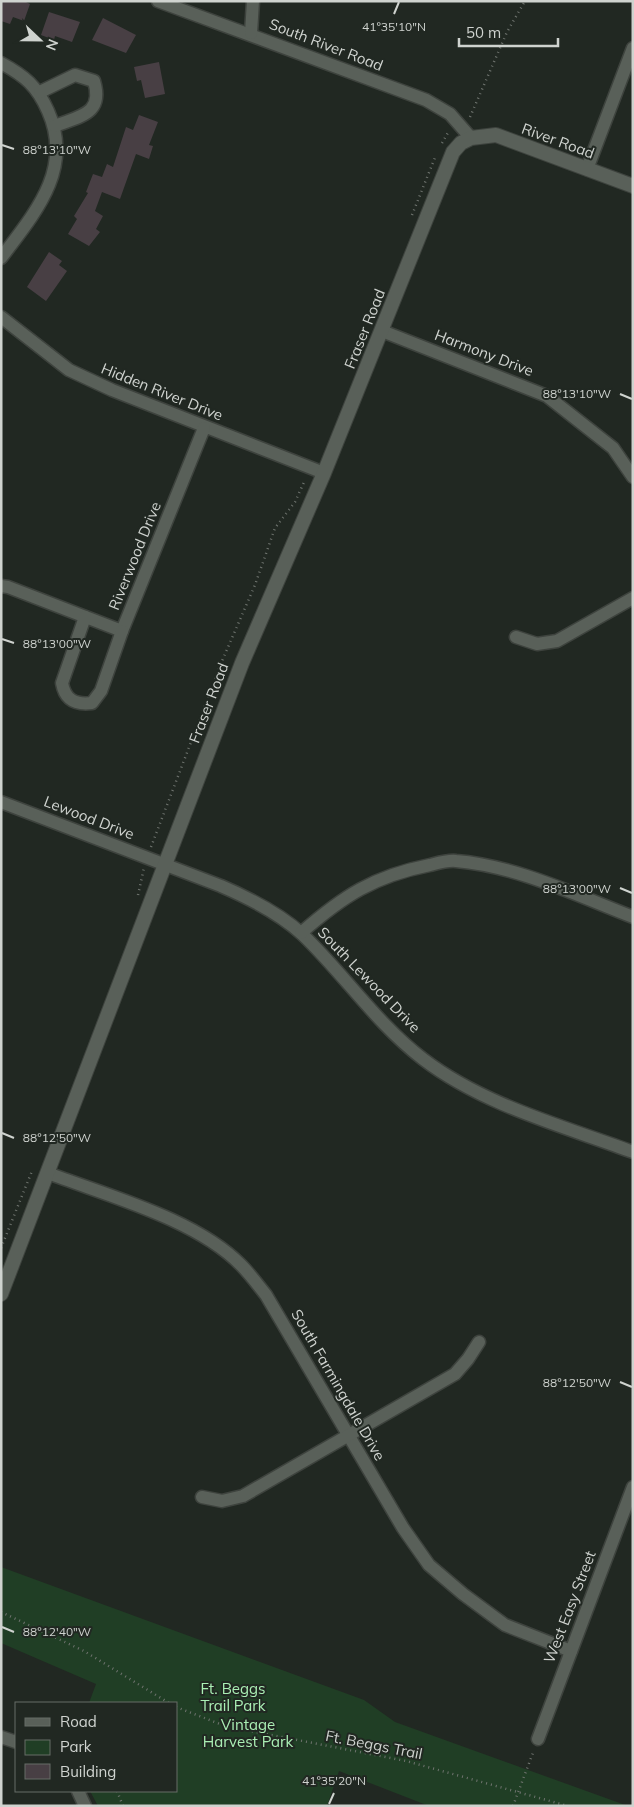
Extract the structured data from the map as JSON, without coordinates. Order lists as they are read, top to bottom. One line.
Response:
{"streets":{"street":["South River Road","River Road","Fraser Road","Harmony Drive","Hidden River Drive","Riverwood Drive","Lewood Drive","South Lewood Drive","South Farmingdale Drive","West Easy Street"],"path":["Ft. Beggs Trail"]},"crossings":[["South River Road","River Road"],["South River Road","Fraser Road"],["River Road","Fraser Road"],["Fraser Road","Harmony Drive"],["Fraser Road","Hidden River Drive"],["Fraser Road","Lewood Drive"],["Fraser Road","South Lewood Drive"],["Fraser Road","South Farmingdale Drive"],["Hidden River Drive","Riverwood Drive"],["Lewood Drive","South Lewood Drive"],["South Farmingdale Drive","West Easy Street"]],"parks":["Ft. Beggs Trail Park","Vintage Harvest Park"],"legend":["Road","Park","Building"],"scale_bar":"50 m","north":"right","coordinates":["41°35'10\"N","88°13'10\"W","88°13'00\"W","88°12'50\"W","88°12'40\"W","41°35'20\"N"]}
